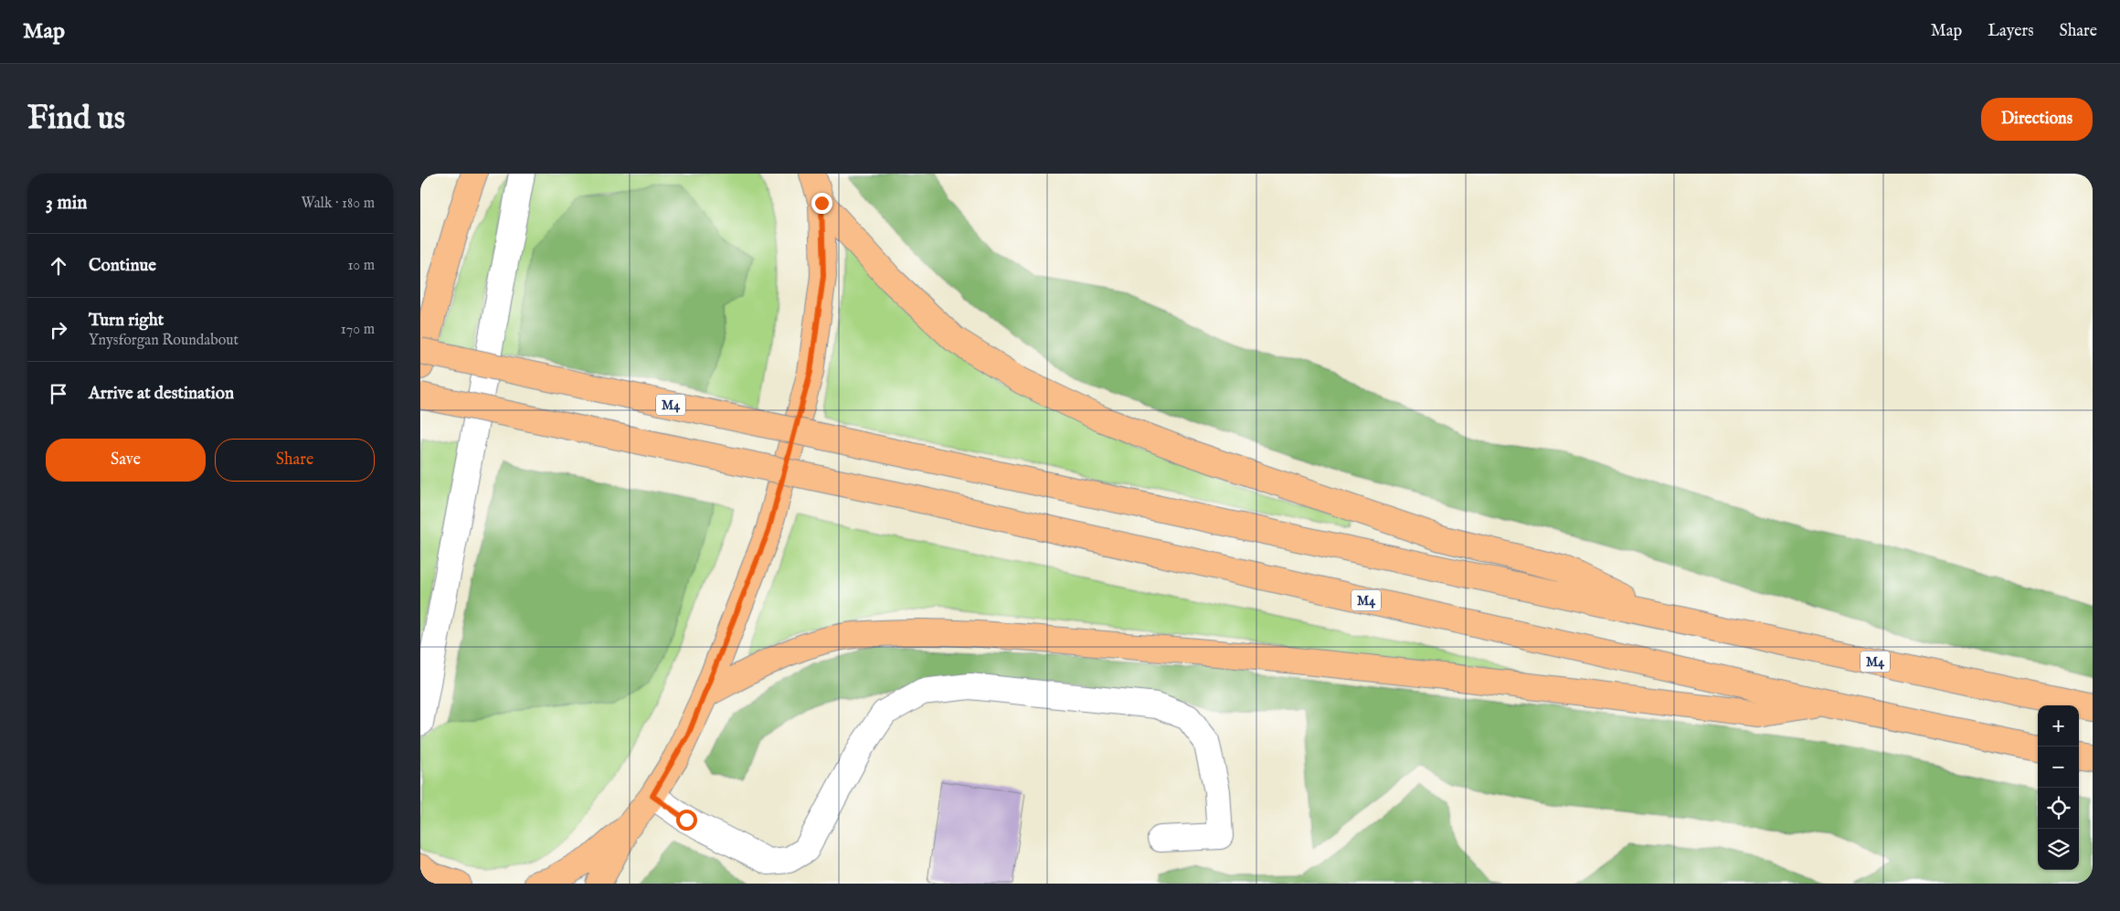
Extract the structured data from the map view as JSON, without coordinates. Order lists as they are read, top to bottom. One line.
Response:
{"streets":{"main road":["M4"]},"page":{"header":"Map","nav":["Map","Layers","Share"],"buttons":["Directions",["Save","Share"]],"title":"Find us","heading":["3 min","Walk · 180 m"],"list":[["Continue","10 m"],["Turn right","Ynysforgan Roundabout","170 m"],"Arrive at destination"],"map_buttons":["+","−"]}}
